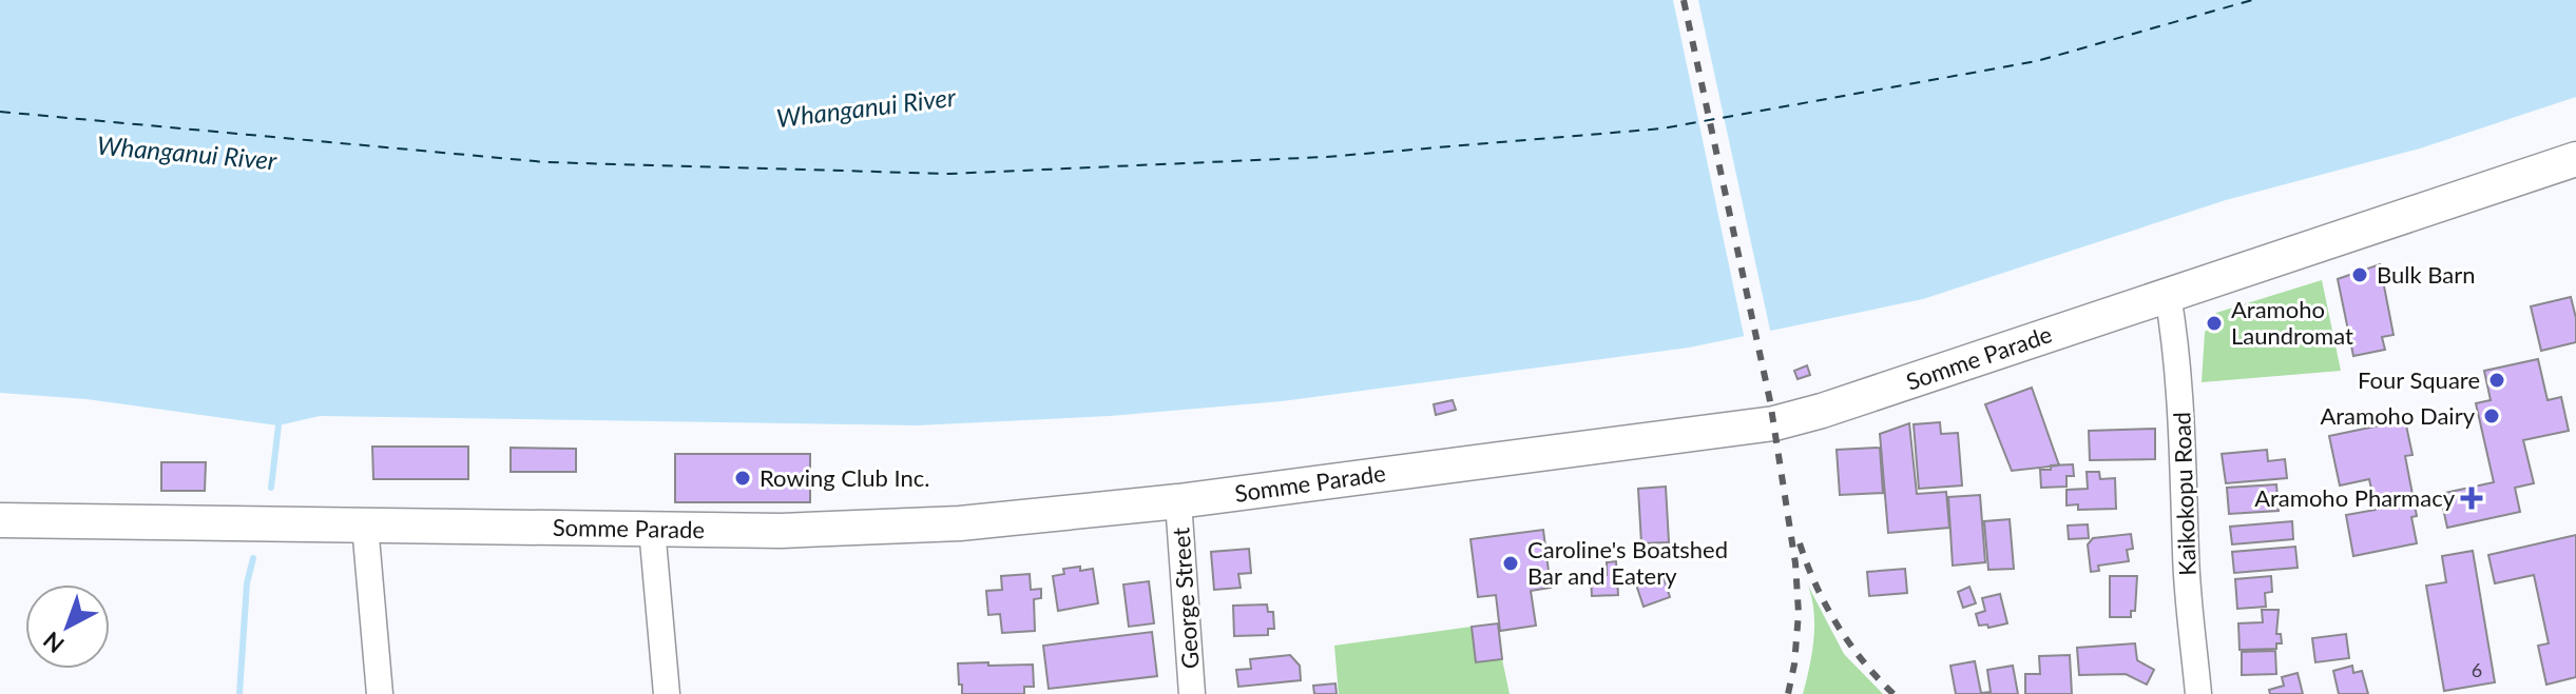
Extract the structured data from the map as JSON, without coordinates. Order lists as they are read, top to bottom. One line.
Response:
{"streets":{"main road":["Somme Parade"],"street":["Kaikokopu Road","George Street"]},"crossings":[["Somme Parade","Kaikokopu Road"],["Somme Parade","George Street"]],"water":["Whanganui River"],"places":{"other":["Bulk Barn","Aramoho Laundromat","Four Square","Aramoho Dairy","Rowing Club Inc.","Caroline's Boatshed Bar and Eatery"],"health":["Aramoho Pharmacy"]},"house_numbers":["6"],"north":"bottom left"}
